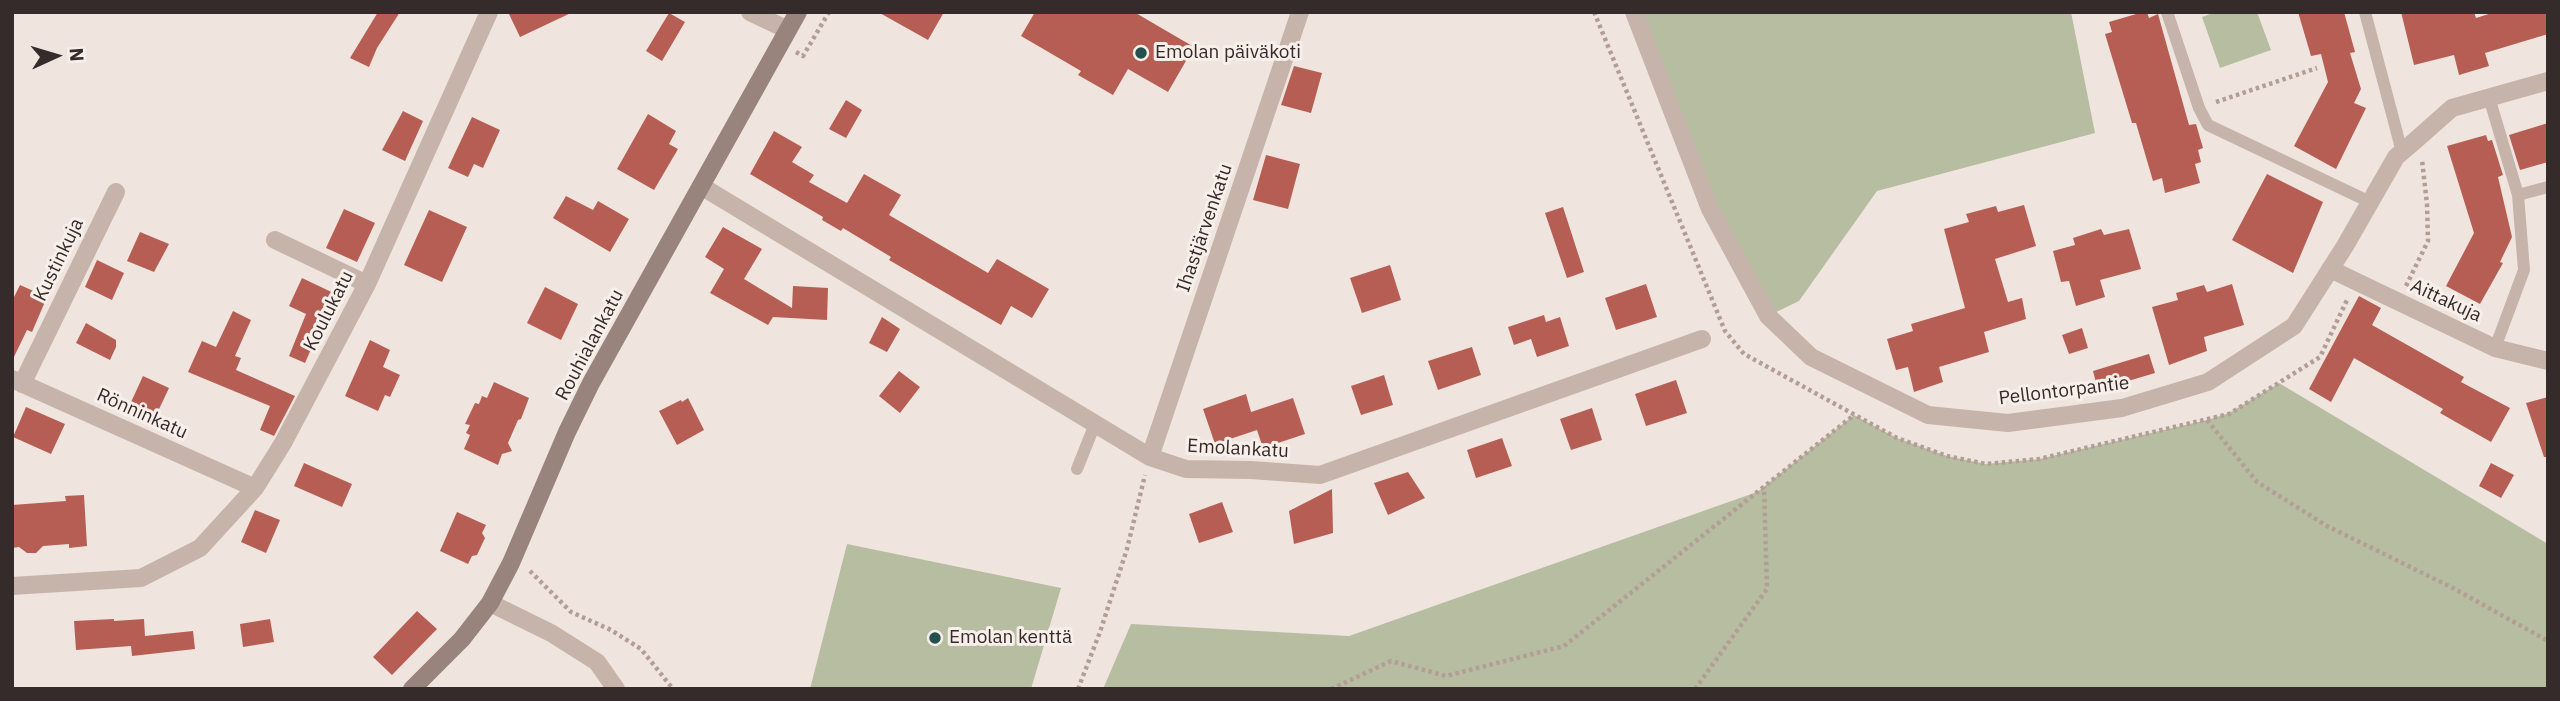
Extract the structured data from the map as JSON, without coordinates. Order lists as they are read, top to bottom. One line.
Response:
{"streets":{"street":["Ihastjärvenkatu","Kustinkuja","Aittakuja","Koulukatu","Rouhialankatu","Pellontorpantie","Rönninkatu","Emolankatu"]},"crossings":[["Ihastjärvenkatu","Emolankatu"],["Kustinkuja","Rönninkatu"],["Aittakuja","Pellontorpantie"],["Koulukatu","Rönninkatu"],["Rouhialankatu","Emolankatu"]],"places":["Emolan päiväkoti","Emolan kenttä"],"north":"right"}
